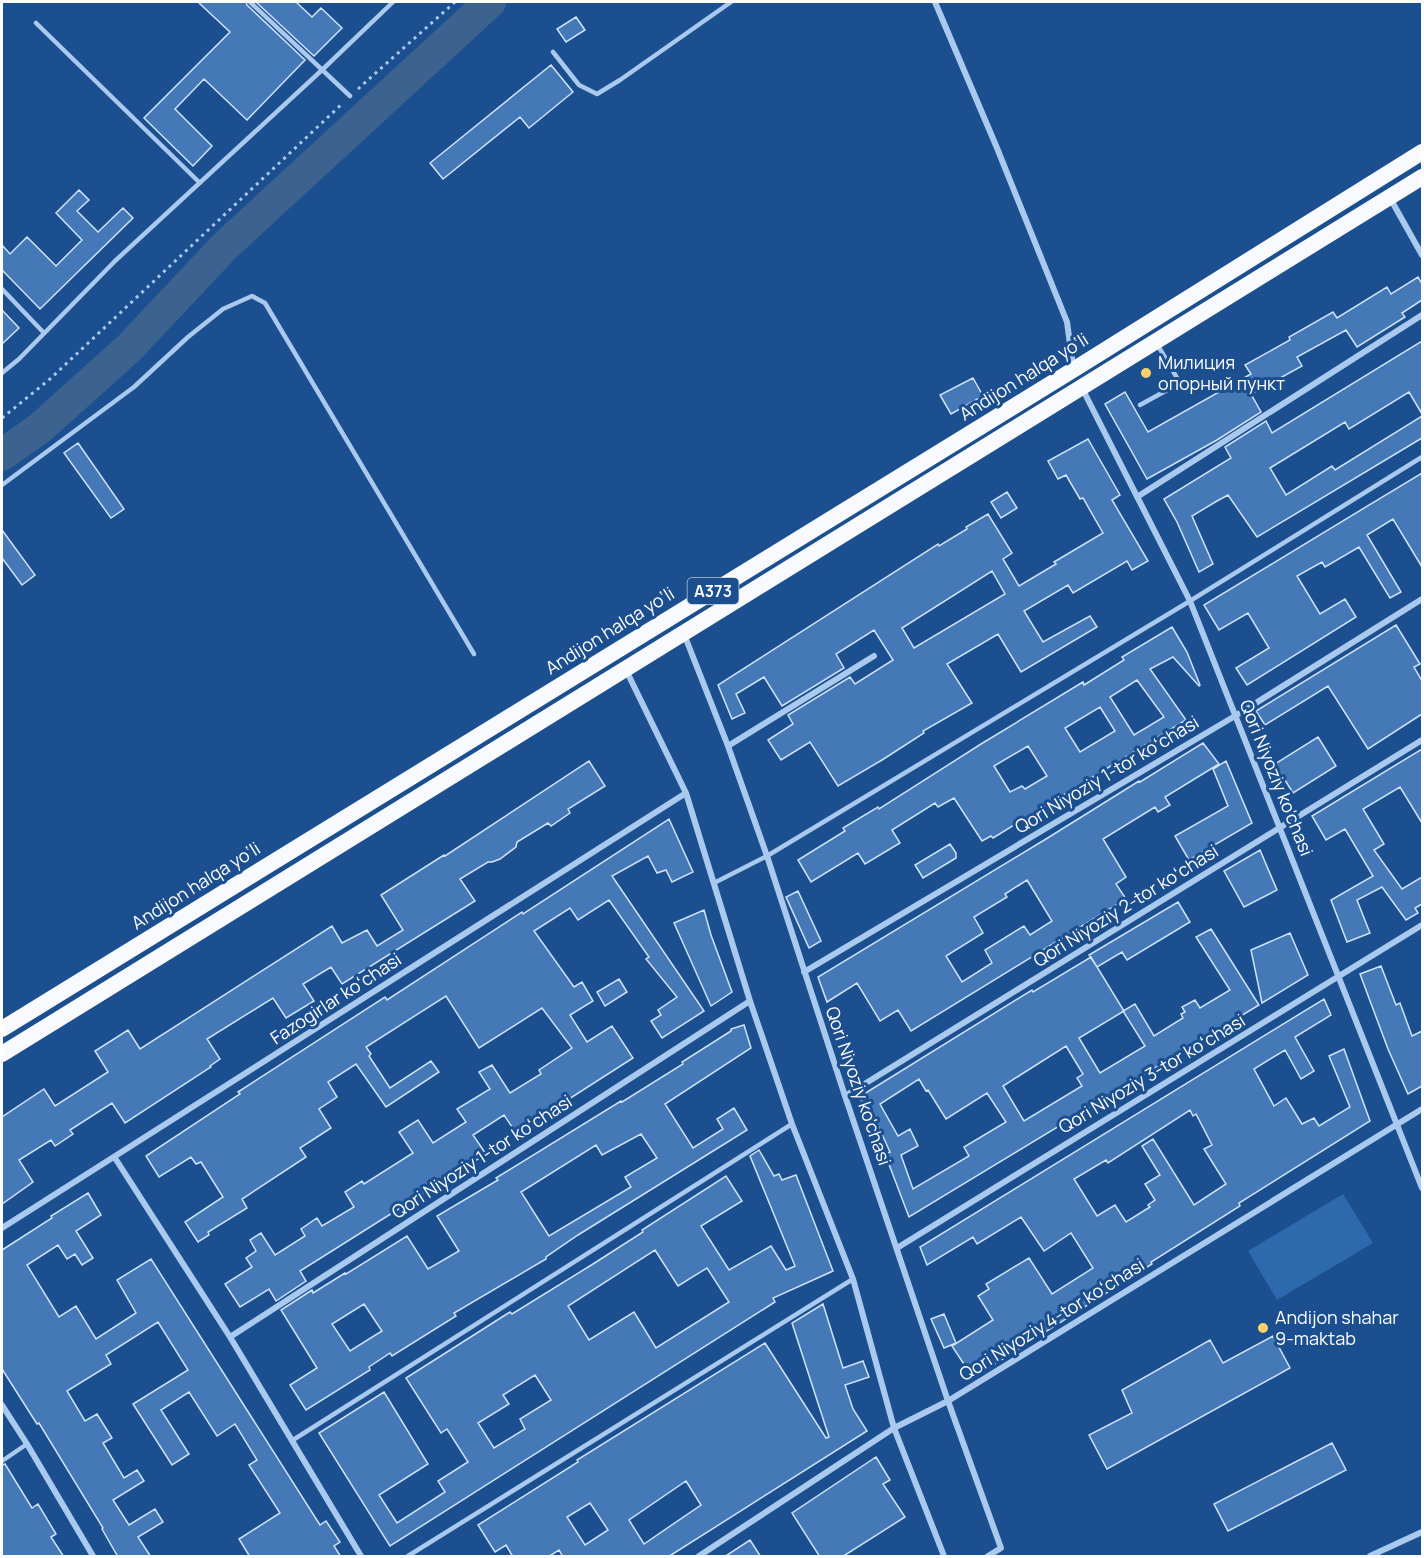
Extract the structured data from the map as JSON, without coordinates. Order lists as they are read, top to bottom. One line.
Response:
{"streets":{"highway":["Andijon halqa yo‘li","A373"],"street":["Qori Niyoziy 1-tor koʻchasi","Qori Niyoziy ko'chasi","Qori Niyoziy 2-tor koʻchasi","Fazogirlar koʻchasi","Qori Niyoziy 3-tor koʻchasi","Qori Niyoziy 4-tor koʻchasi"]},"crossings":[["A373","Qori Niyoziy ko'chasi"],["Qori Niyoziy 1-tor koʻchasi","Qori Niyoziy ko'chasi"],["Qori Niyoziy ko'chasi","Qori Niyoziy 2-tor koʻchasi"],["Qori Niyoziy ko'chasi","Qori Niyoziy 3-tor koʻchasi"],["Qori Niyoziy ko'chasi","Qori Niyoziy 4-tor koʻchasi"]],"places":["Милиция опорный пункт","Andijon shahar 9-maktab"]}
